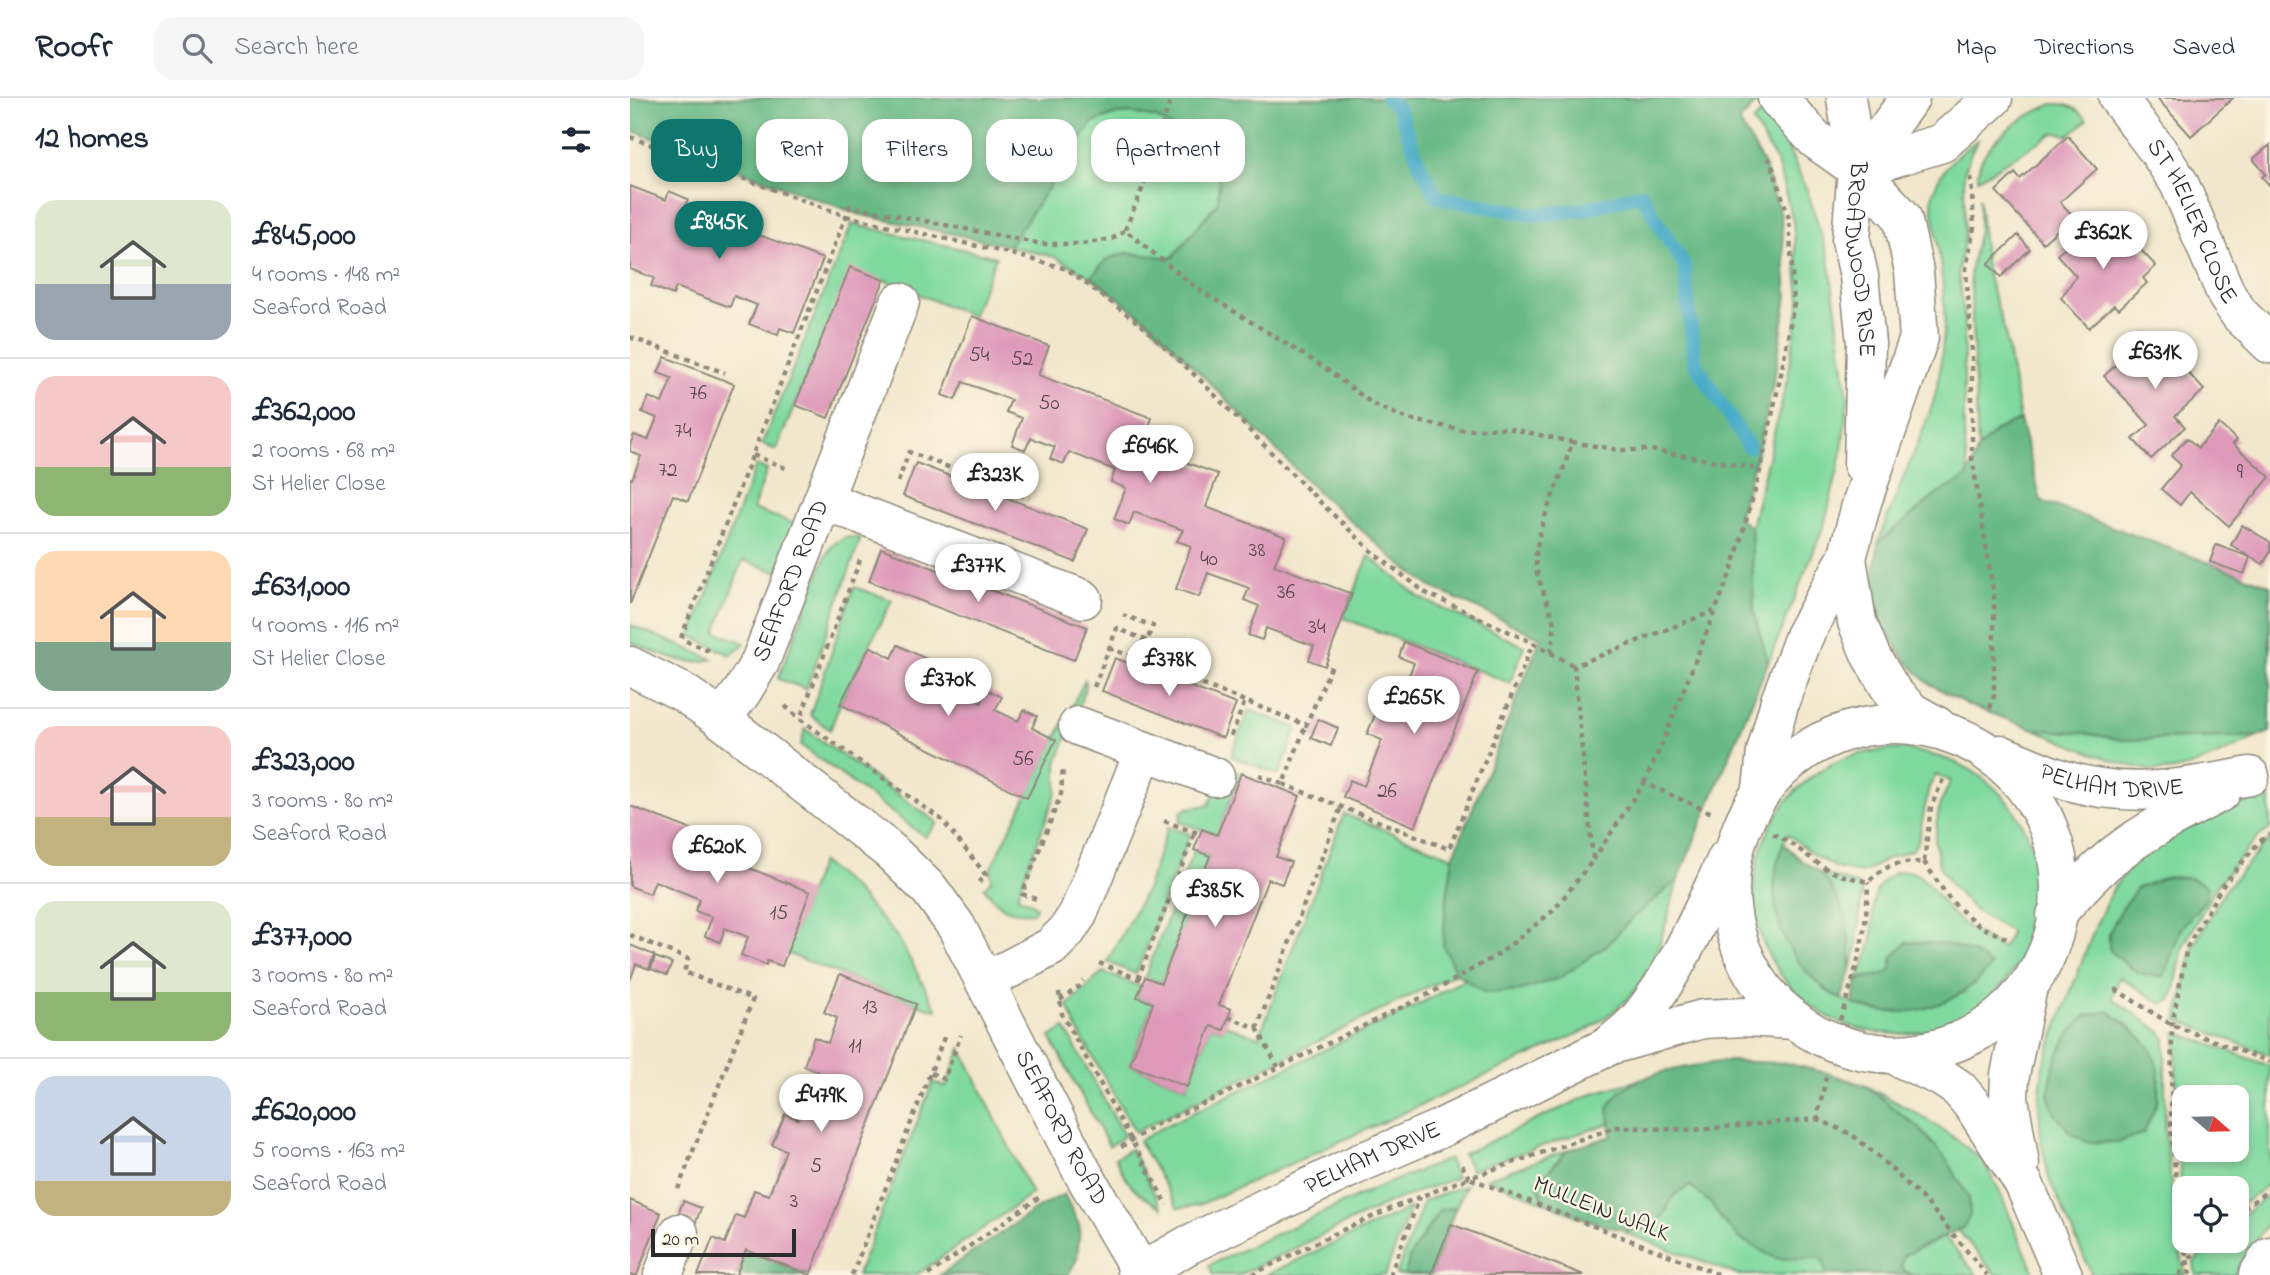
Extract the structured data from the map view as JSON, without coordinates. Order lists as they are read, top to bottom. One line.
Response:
{"streets":{"street":["ST HELIER CLOSE","BROADWOOD RISE","SEAFORD ROAD","PELHAM DRIVE"],"path":["MULLEIN WALK"]},"crossings":[["BROADWOOD RISE","PELHAM DRIVE"],["SEAFORD ROAD","PELHAM DRIVE"]],"house_numbers":["54","52","76","50","74","72","9","38","40","36","34","56","26","15","13","11","5","3"],"scale_bar":"20 m","north":"right","page":{"header":"Roofr","search":"Search here","nav":["Map","Directions","Saved"],"heading":"12 homes","chip":["Buy","Rent","Filters","New","Apartment"],"list":[{"name":"£845,000","note":"4 rooms · 148 m² · Seaford Road"},{"name":"£362,000","note":"2 rooms · 68 m² · St Helier Close"},{"name":"£631,000","note":"4 rooms · 116 m² · St Helier Close"},{"name":"£323,000","note":"3 rooms · 80 m² · Seaford Road"},{"name":"£377,000","note":"3 rooms · 80 m² · Seaford Road"},{"name":"£620,000","note":"5 rooms · 163 m² · Seaford Road"}],"price":["£845K","£362K","£631K","£646K","£323K","£377K","£378K","£370K","£265K","£620K","£385K","£479K"],"scale":"20 m"}}
